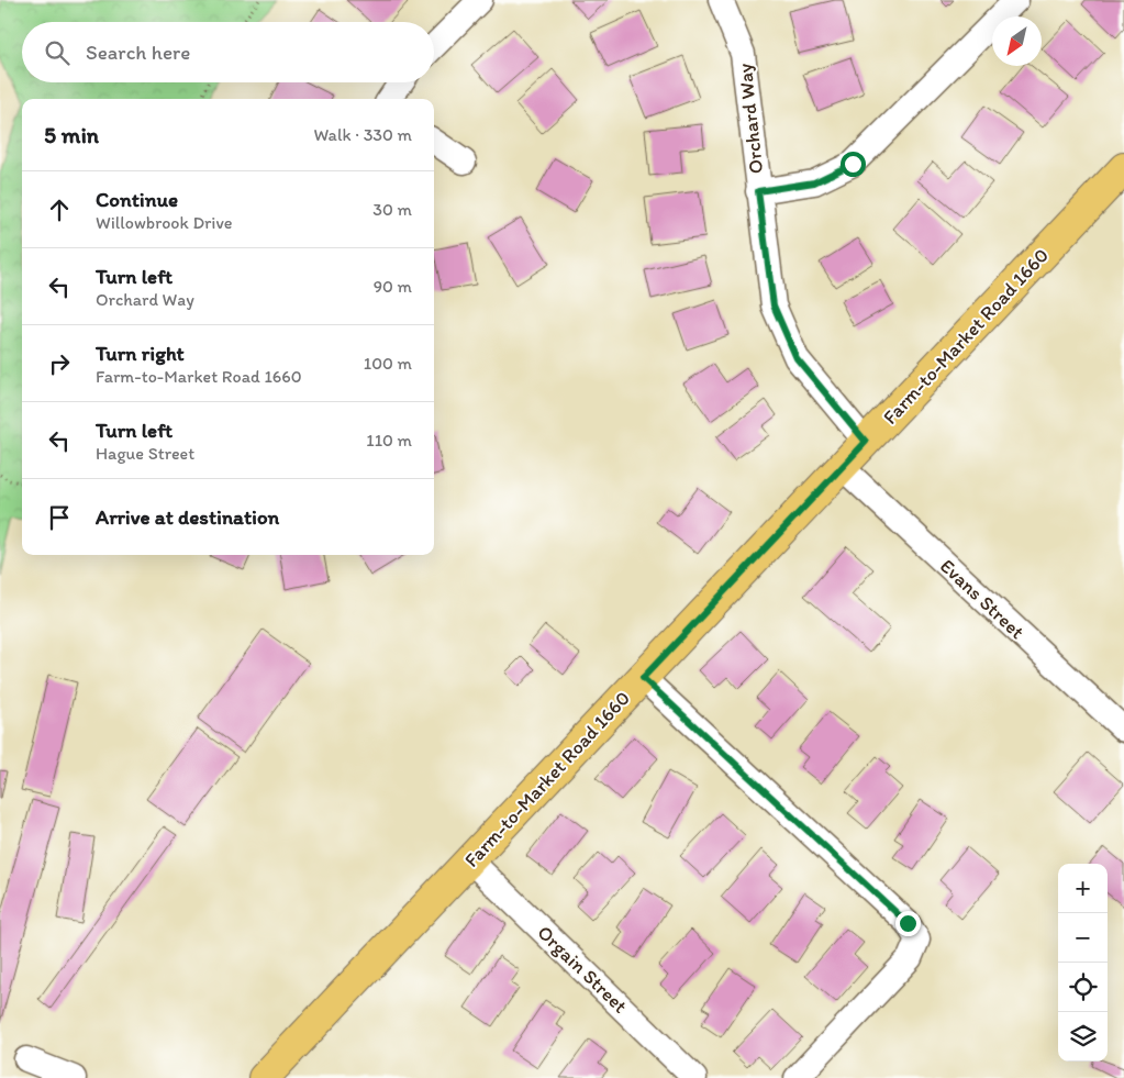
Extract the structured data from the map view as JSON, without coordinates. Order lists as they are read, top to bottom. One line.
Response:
{"streets":{"main road":["Farm-to-Market Road 1660"],"street":["Orchard Way","Evans Street","Orgain Street"]},"crossings":[["Orchard Way","Farm-to-Market Road 1660"],["Farm-to-Market Road 1660","Evans Street"],["Farm-to-Market Road 1660","Orgain Street"]],"north":"bottom left","page":{"search":"Search here","heading":["5 min","Walk · 330 m"],"list":[["Continue","Willowbrook Drive","30 m"],["Turn left","Orchard Way","90 m"],["Turn right","Farm-to-Market Road 1660","100 m"],["Turn left","Hague Street","110 m"],"Arrive at destination"],"map_buttons":["+","−"]}}
